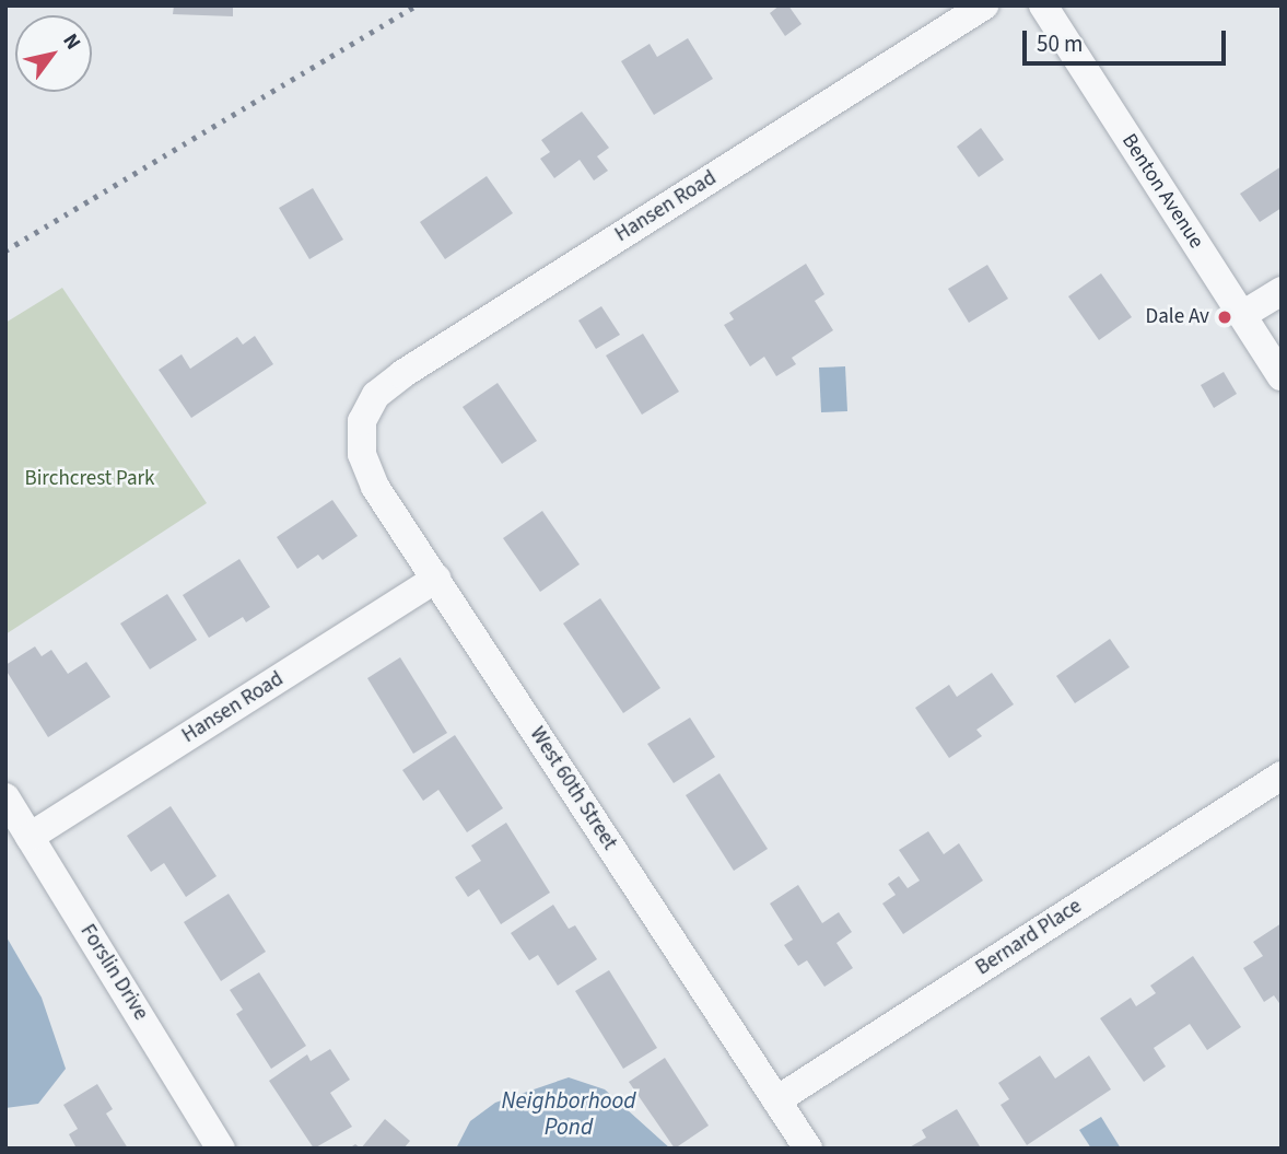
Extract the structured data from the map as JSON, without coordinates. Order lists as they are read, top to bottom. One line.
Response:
{"streets":{"street":["Benton Avenue","Hansen Road","West 60th Street","Bernard Place","Forslin Drive"]},"crossings":[["Hansen Road","West 60th Street"],["Hansen Road","Forslin Drive"],["West 60th Street","Bernard Place"]],"water":["Neighborhood Pond"],"parks":["Birchcrest Park"],"places":["Dale Av"],"scale_bar":"50 m","north":"top right"}
